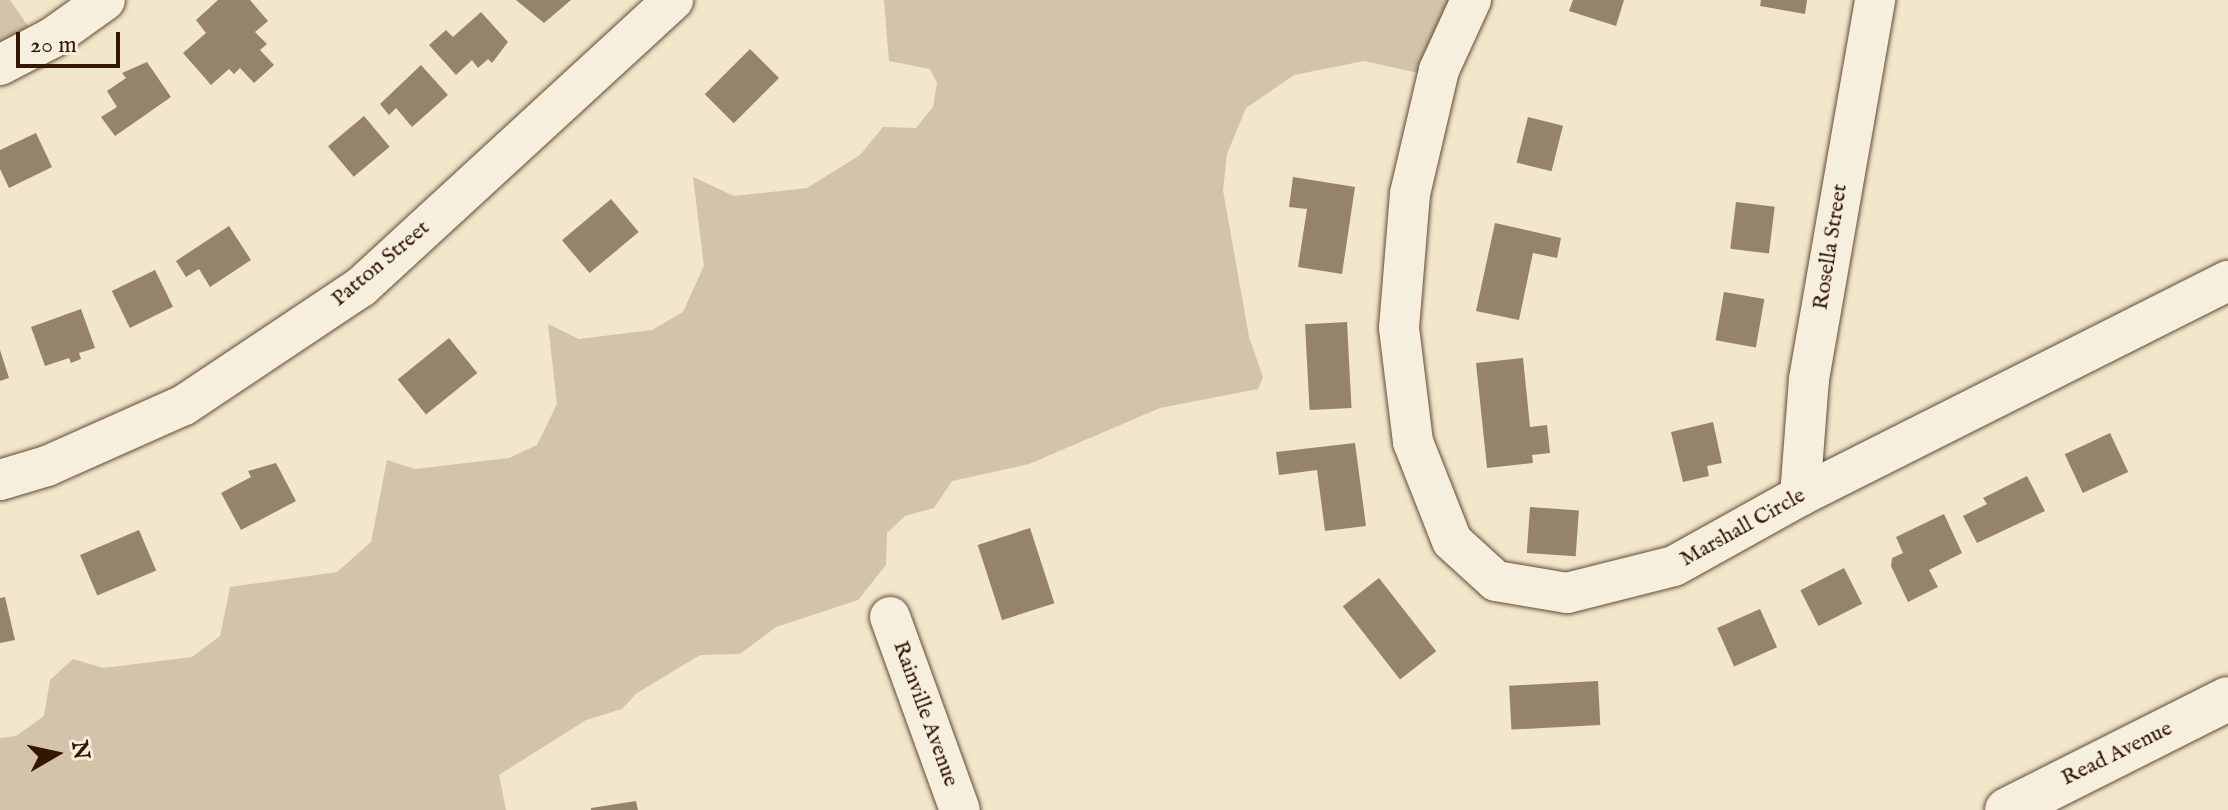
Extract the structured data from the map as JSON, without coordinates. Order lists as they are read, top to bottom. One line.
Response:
{"streets":{"street":["Rosella Street","Patton Street","Marshall Circle","Rainville Avenue","Read Avenue"]},"crossings":[["Rosella Street","Marshall Circle"]],"scale_bar":"20 m","north":"right"}
